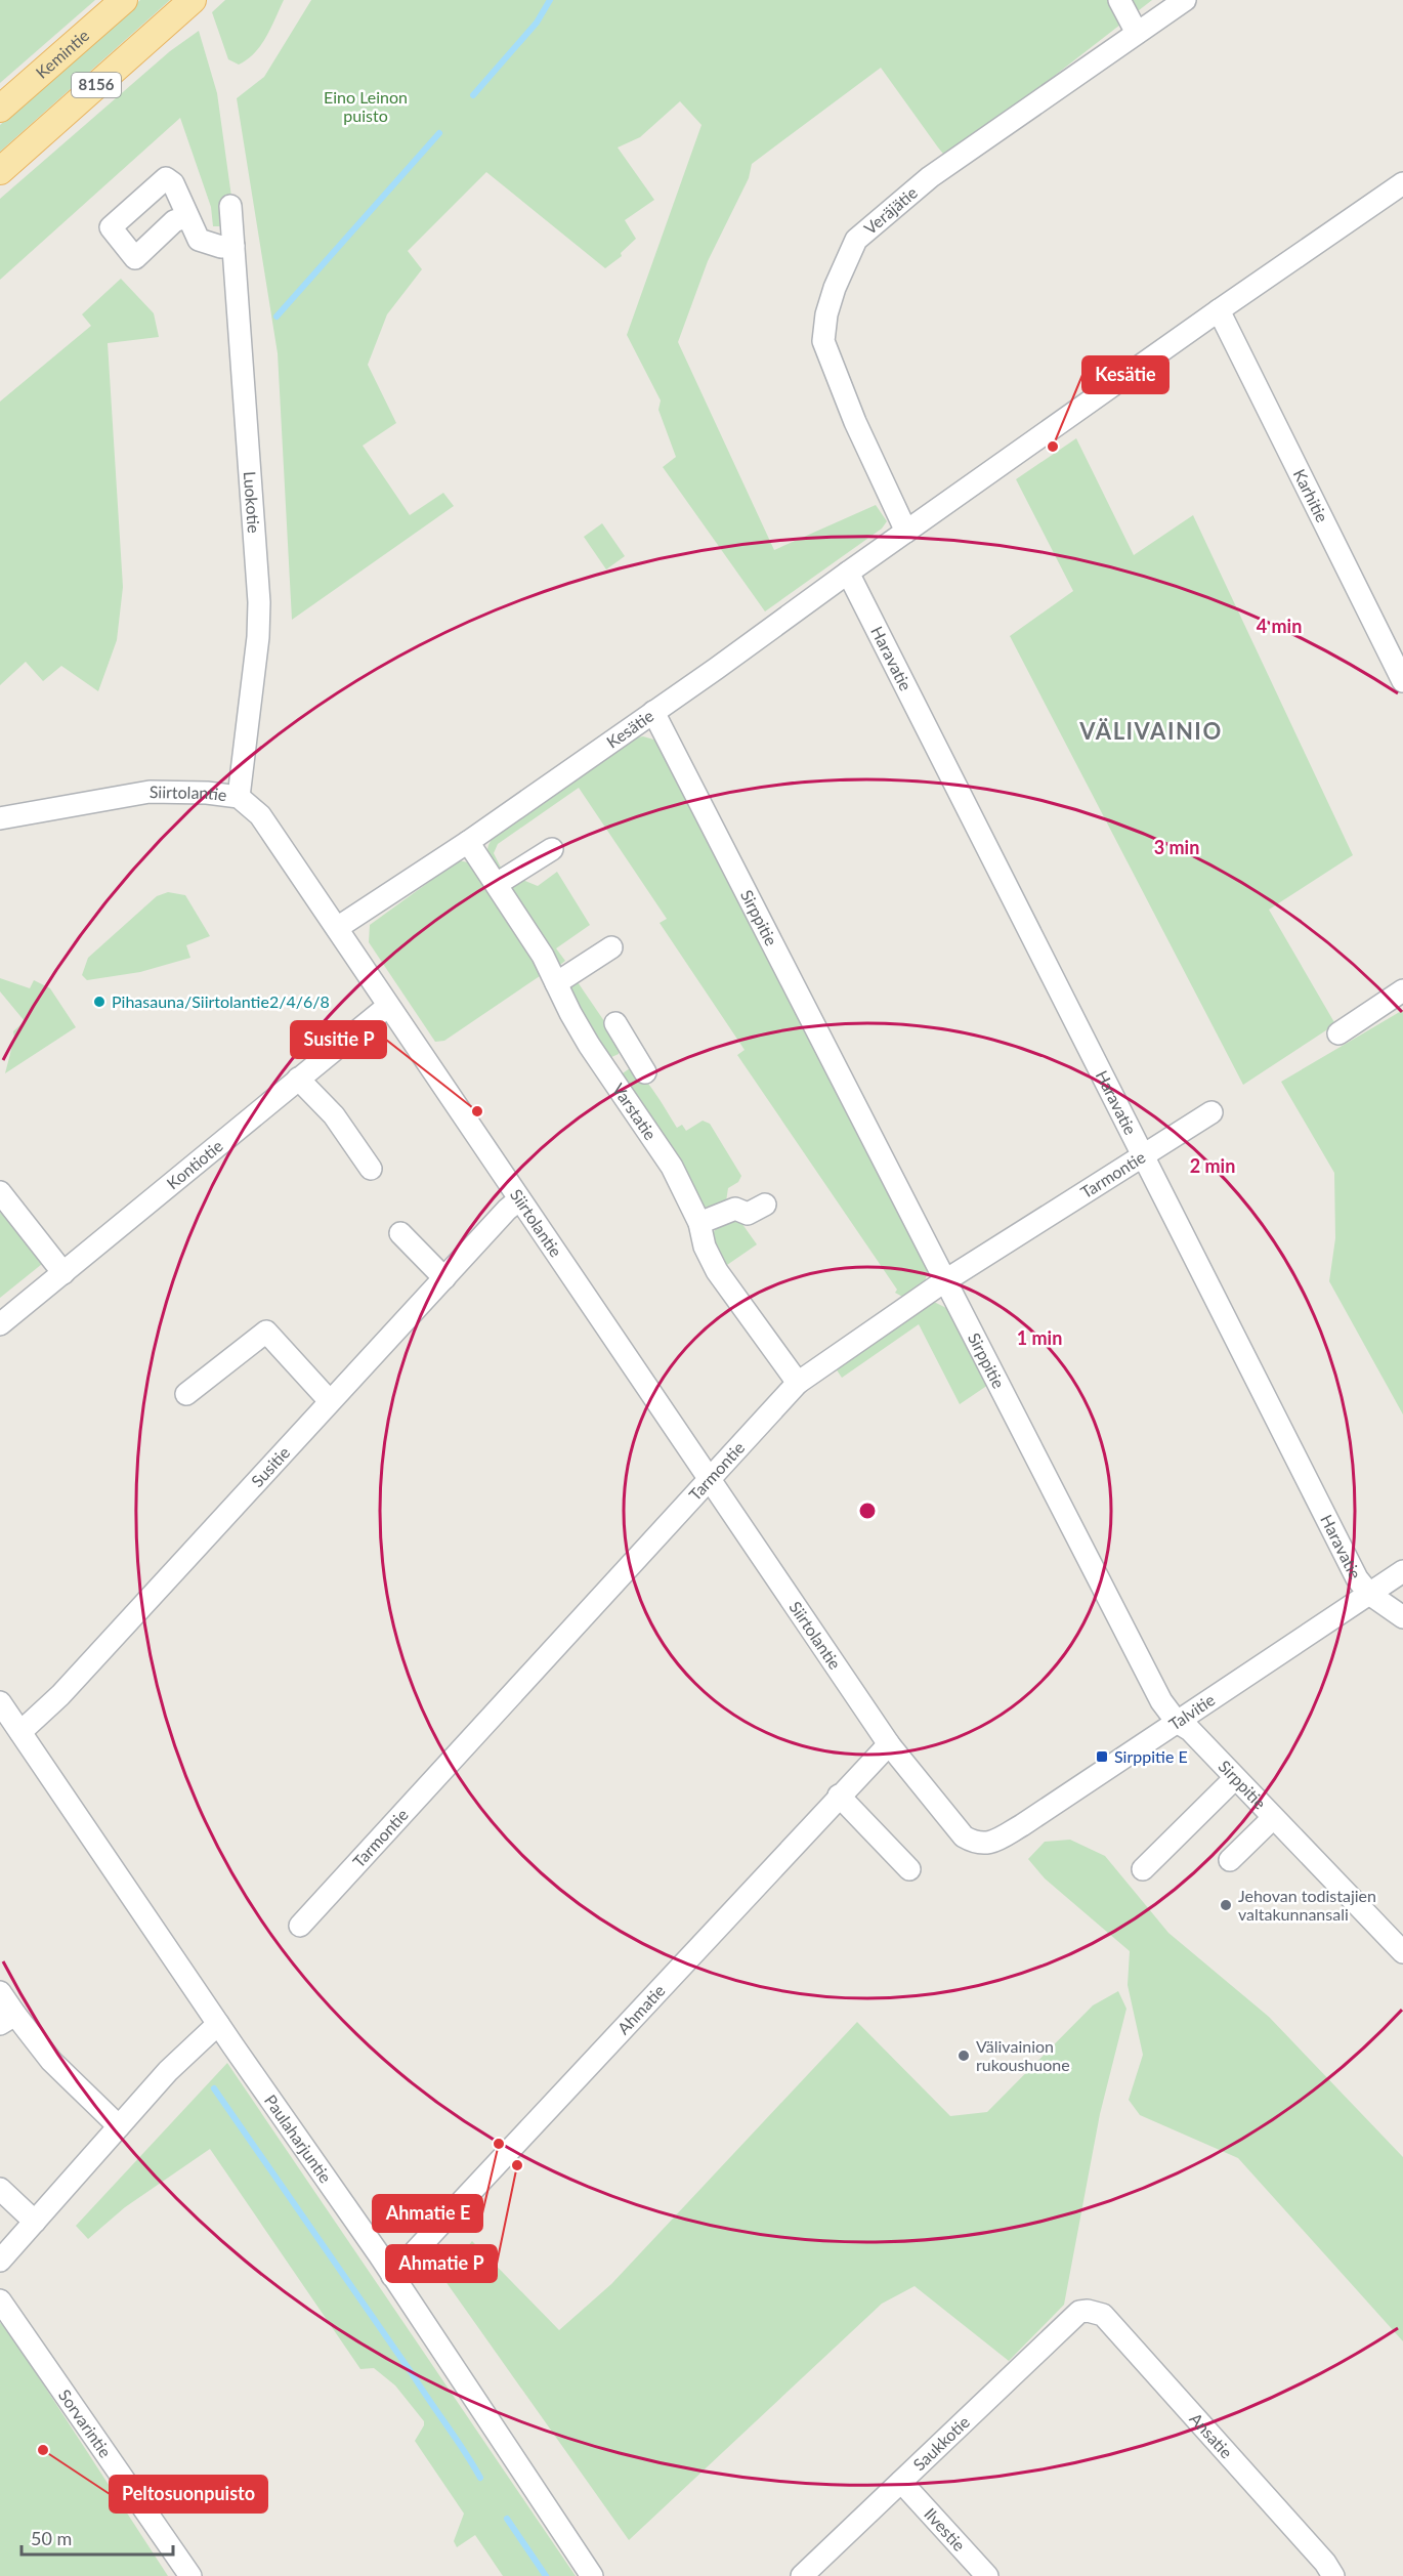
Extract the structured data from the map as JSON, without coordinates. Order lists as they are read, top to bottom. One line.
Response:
{"streets":{"main road":["Kemintie","8156"],"street":["Veräjätie","Karhitie","Luokotie","Haravatie","Kesätie","Siirtolantie","Sirppitie","Varstatie","Kontiotie","Tarmontie","Susitie","Talvitie","Ahmatie","Paulaharjuntie","Sorvarintie","Ansatie","Saukkotie","Ilvestie"]},"crossings":[["Veräjätie","Kesätie"],["Karhitie","Kesätie"],["Luokotie","Siirtolantie"],["Haravatie","Kesätie"],["Haravatie","Tarmontie"],["Haravatie","Talvitie"],["Kesätie","Siirtolantie"],["Kesätie","Sirppitie"],["Kesätie","Varstatie"],["Siirtolantie","Kontiotie"],["Siirtolantie","Tarmontie"],["Siirtolantie","Susitie"],["Siirtolantie","Talvitie"],["Siirtolantie","Ahmatie"],["Sirppitie","Tarmontie"],["Sirppitie","Talvitie"],["Varstatie","Tarmontie"],["Susitie","Paulaharjuntie"],["Ahmatie","Paulaharjuntie"],["Ansatie","Saukkotie"],["Saukkotie","Ilvestie"]],"districts":["VÄLIVAINIO"],"parks":["Eino Leinon puisto"],"places":{"other":["Kesätie","Pihasauna/Siirtolantie2/4/6/8","Susitie P","Jehovan todistajien valtakunnansali","Välivainion rukoushuone","Ahmatie E","Ahmatie P","Peltosuonpuisto"],"transit":["Sirppitie E"]},"scale_bar":"50 m","rings":["4 min","3 min","2 min","1 min"]}
